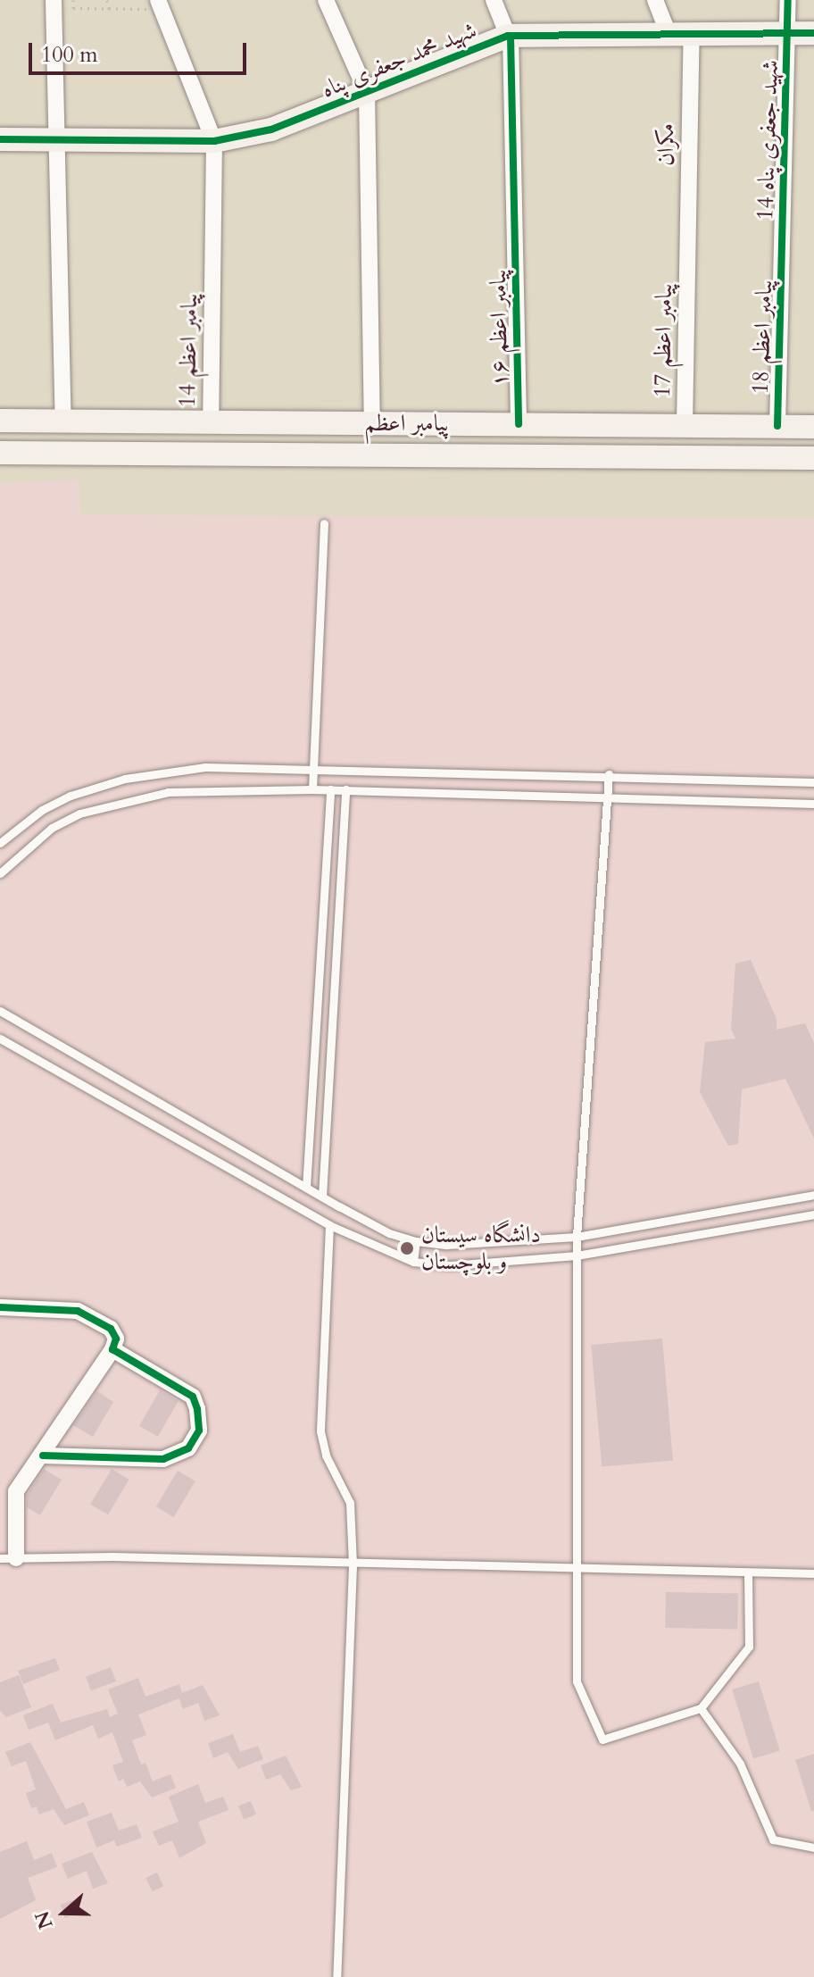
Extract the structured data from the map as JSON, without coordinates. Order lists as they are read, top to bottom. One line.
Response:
{"streets":{"main road":["شهید محمد جعفری پناه","پیامبر اعظم"],"street":["شهید جعفری پناه 14","مکران","پیامبر اعظم ۱۶","پیامبر اعظم 18","پیامبر اعظم 17","پیامبر اعظم 14"]},"crossings":[["شهید محمد جعفری پناه","شهید جعفری پناه 14"],["شهید محمد جعفری پناه","مکران"],["شهید محمد جعفری پناه","پیامبر اعظم ۱۶"],["شهید محمد جعفری پناه","پیامبر اعظم 14"],["شهید جعفری پناه 14","پیامبر اعظم 18"],["مکران","پیامبر اعظم 17"],["پیامبر اعظم ۱۶","پیامبر اعظم"],["پیامبر اعظم 18","پیامبر اعظم"],["پیامبر اعظم 17","پیامبر اعظم"],["پیامبر اعظم 14","پیامبر اعظم"]],"places":["دانشگاه سیستان و بلوچستان"],"scale_bar":"100 m","north":"left"}
